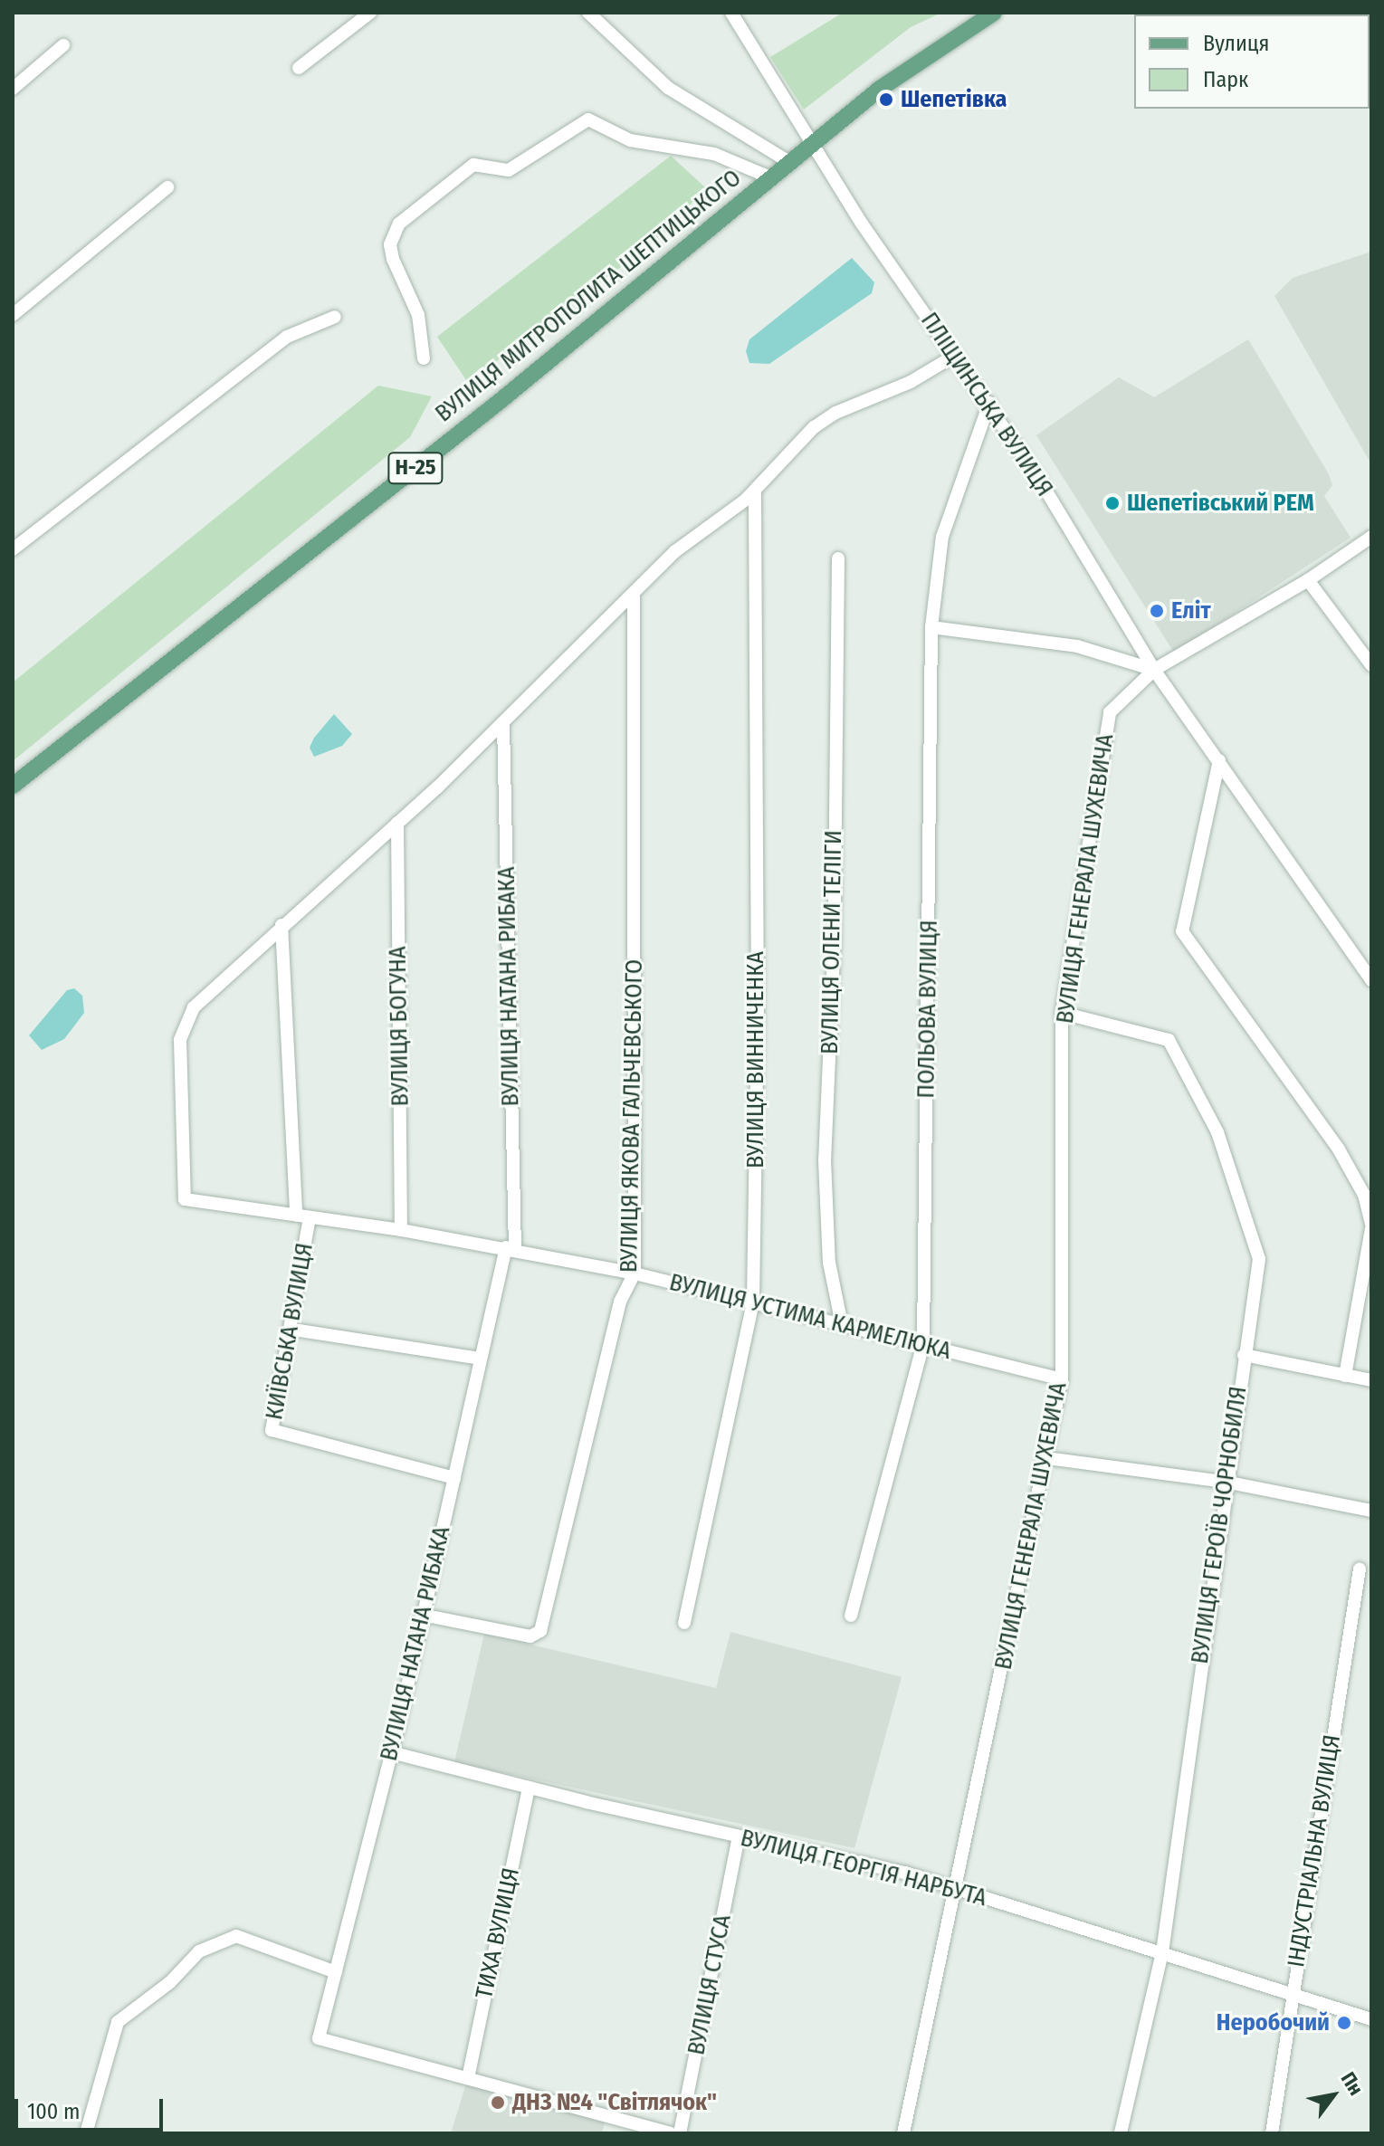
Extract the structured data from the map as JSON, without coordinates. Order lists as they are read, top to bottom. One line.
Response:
{"streets":{"main road":["ВУЛИЦЯ МИТРОПОЛИТА ШЕПТИЦЬКОГО","Н-25"],"street":["ПЛІЩИНСЬКА ВУЛИЦЯ","ВУЛИЦЯ ГЕНЕРАЛА ШУХЕВИЧА","ВУЛИЦЯ ОЛЕНИ ТЕЛІГИ","ВУЛИЦЯ НАТАНА РИБАКА","ПОЛЬОВА ВУЛИЦЯ","ВУЛИЦЯ БОГУНА","ВУЛИЦЯ ВИННИЧЕНКА","ВУЛИЦЯ ЯКОВА ГАЛЬЧЕВСЬКОГО","ВУЛИЦЯ УСТИМА КАРМЕЛЮКА","КИЇВСЬКА ВУЛИЦЯ","ВУЛИЦЯ ГЕРОЇВ ЧОРНОБИЛЯ","ІНДУСТРІАЛЬНА ВУЛИЦЯ","ВУЛИЦЯ ГЕОРГІЯ НАРБУТА","ТИХА ВУЛИЦЯ","ВУЛИЦЯ СТУСА"]},"crossings":[["ВУЛИЦЯ МИТРОПОЛИТА ШЕПТИЦЬКОГО","ПЛІЩИНСЬКА ВУЛИЦЯ"],["ПЛІЩИНСЬКА ВУЛИЦЯ","ВУЛИЦЯ ГЕНЕРАЛА ШУХЕВИЧА"],["ПЛІЩИНСЬКА ВУЛИЦЯ","ПОЛЬОВА ВУЛИЦЯ"],["ВУЛИЦЯ ГЕНЕРАЛА ШУХЕВИЧА","ВУЛИЦЯ УСТИМА КАРМЕЛЮКА"],["ВУЛИЦЯ ГЕНЕРАЛА ШУХЕВИЧА","ВУЛИЦЯ ГЕРОЇВ ЧОРНОБИЛЯ"],["ВУЛИЦЯ ГЕНЕРАЛА ШУХЕВИЧА","ВУЛИЦЯ ГЕОРГІЯ НАРБУТА"],["ВУЛИЦЯ ОЛЕНИ ТЕЛІГИ","ВУЛИЦЯ УСТИМА КАРМЕЛЮКА"],["ВУЛИЦЯ НАТАНА РИБАКА","ВУЛИЦЯ ЯКОВА ГАЛЬЧЕВСЬКОГО"],["ВУЛИЦЯ НАТАНА РИБАКА","ВУЛИЦЯ УСТИМА КАРМЕЛЮКА"],["ВУЛИЦЯ НАТАНА РИБАКА","КИЇВСЬКА ВУЛИЦЯ"],["ВУЛИЦЯ НАТАНА РИБАКА","ВУЛИЦЯ ГЕОРГІЯ НАРБУТА"],["ВУЛИЦЯ НАТАНА РИБАКА","ТИХА ВУЛИЦЯ"],["ПОЛЬОВА ВУЛИЦЯ","ВУЛИЦЯ УСТИМА КАРМЕЛЮКА"],["ВУЛИЦЯ БОГУНА","ВУЛИЦЯ УСТИМА КАРМЕЛЮКА"],["ВУЛИЦЯ ВИННИЧЕНКА","ВУЛИЦЯ УСТИМА КАРМЕЛЮКА"],["ВУЛИЦЯ ЯКОВА ГАЛЬЧЕВСЬКОГО","ВУЛИЦЯ УСТИМА КАРМЕЛЮКА"],["ВУЛИЦЯ УСТИМА КАРМЕЛЮКА","КИЇВСЬКА ВУЛИЦЯ"],["ВУЛИЦЯ ГЕРОЇВ ЧОРНОБИЛЯ","ВУЛИЦЯ ГЕОРГІЯ НАРБУТА"],["ІНДУСТРІАЛЬНА ВУЛИЦЯ","ВУЛИЦЯ ГЕОРГІЯ НАРБУТА"],["ВУЛИЦЯ ГЕОРГІЯ НАРБУТА","ТИХА ВУЛИЦЯ"],["ВУЛИЦЯ ГЕОРГІЯ НАРБУТА","ВУЛИЦЯ СТУСА"]],"places":["Шепетівка","Шепетівський РЕМ","Еліт","Неробочий","ДНЗ №4 \"Світлячок\""],"legend":["Вулиця","Парк"],"scale_bar":"100 m","north":"top right"}
